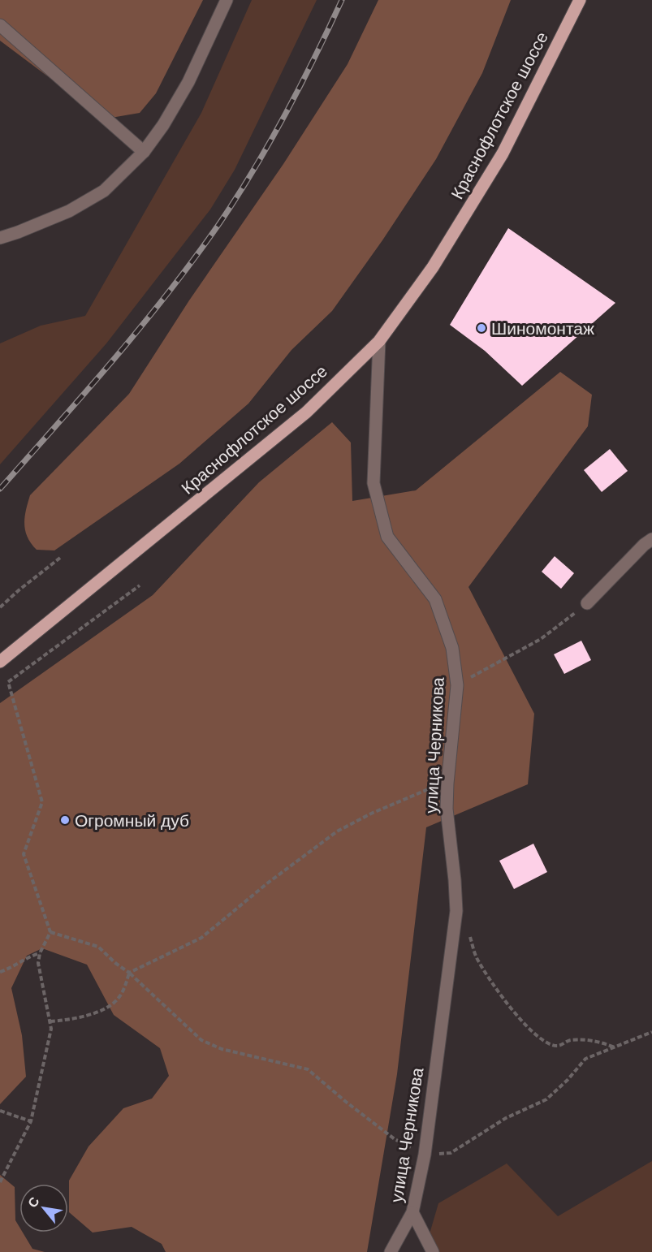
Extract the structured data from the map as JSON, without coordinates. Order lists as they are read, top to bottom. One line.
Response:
{"streets":{"main road":["Краснофлотское шоссе"],"street":["улица Черникова"]},"crossings":[["Краснофлотское шоссе","улица Черникова"]],"places":["Шиномонтаж","Огромный дуб"],"north":"top left"}
